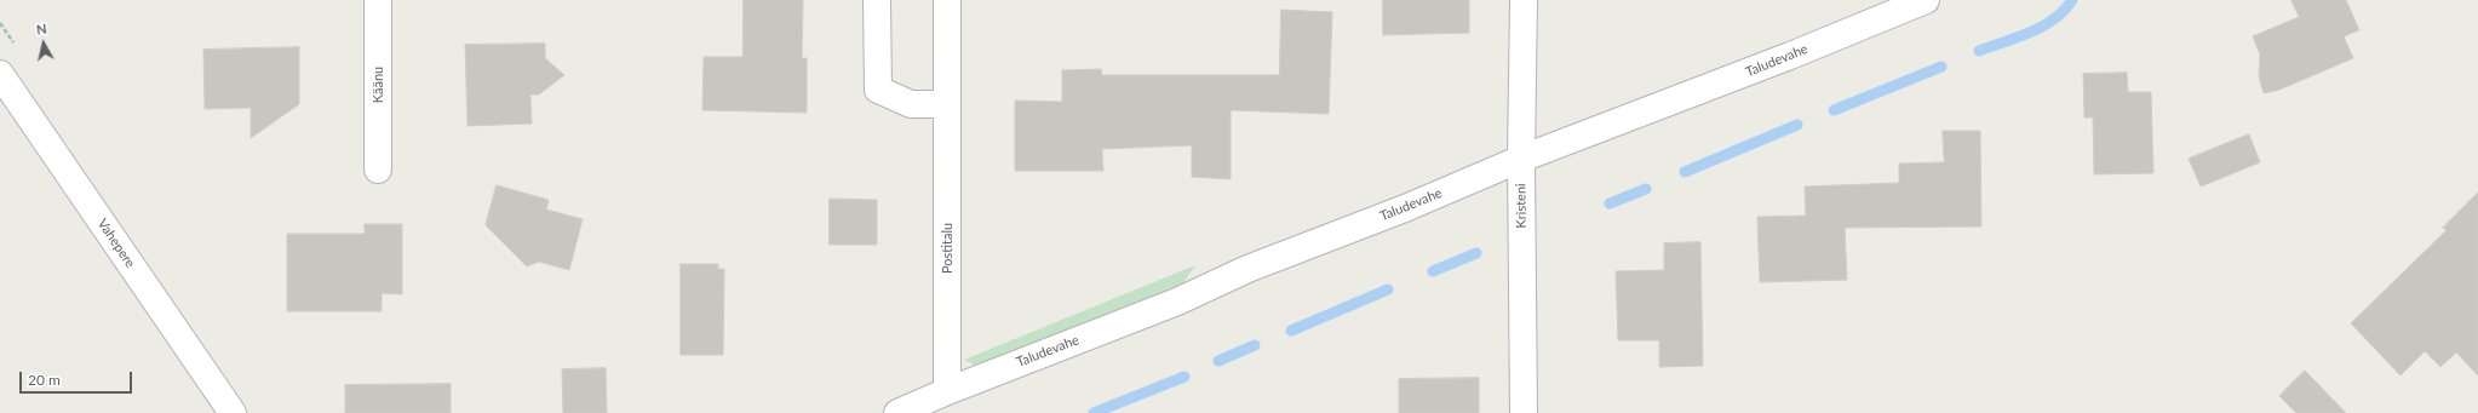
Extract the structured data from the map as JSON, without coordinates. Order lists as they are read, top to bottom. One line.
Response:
{"streets":{"street":["Taludevahe","Käänu","Kristeni","Vahepere","Postitalu"]},"crossings":[["Taludevahe","Kristeni"],["Taludevahe","Postitalu"]],"scale_bar":"20 m","north":"top"}
